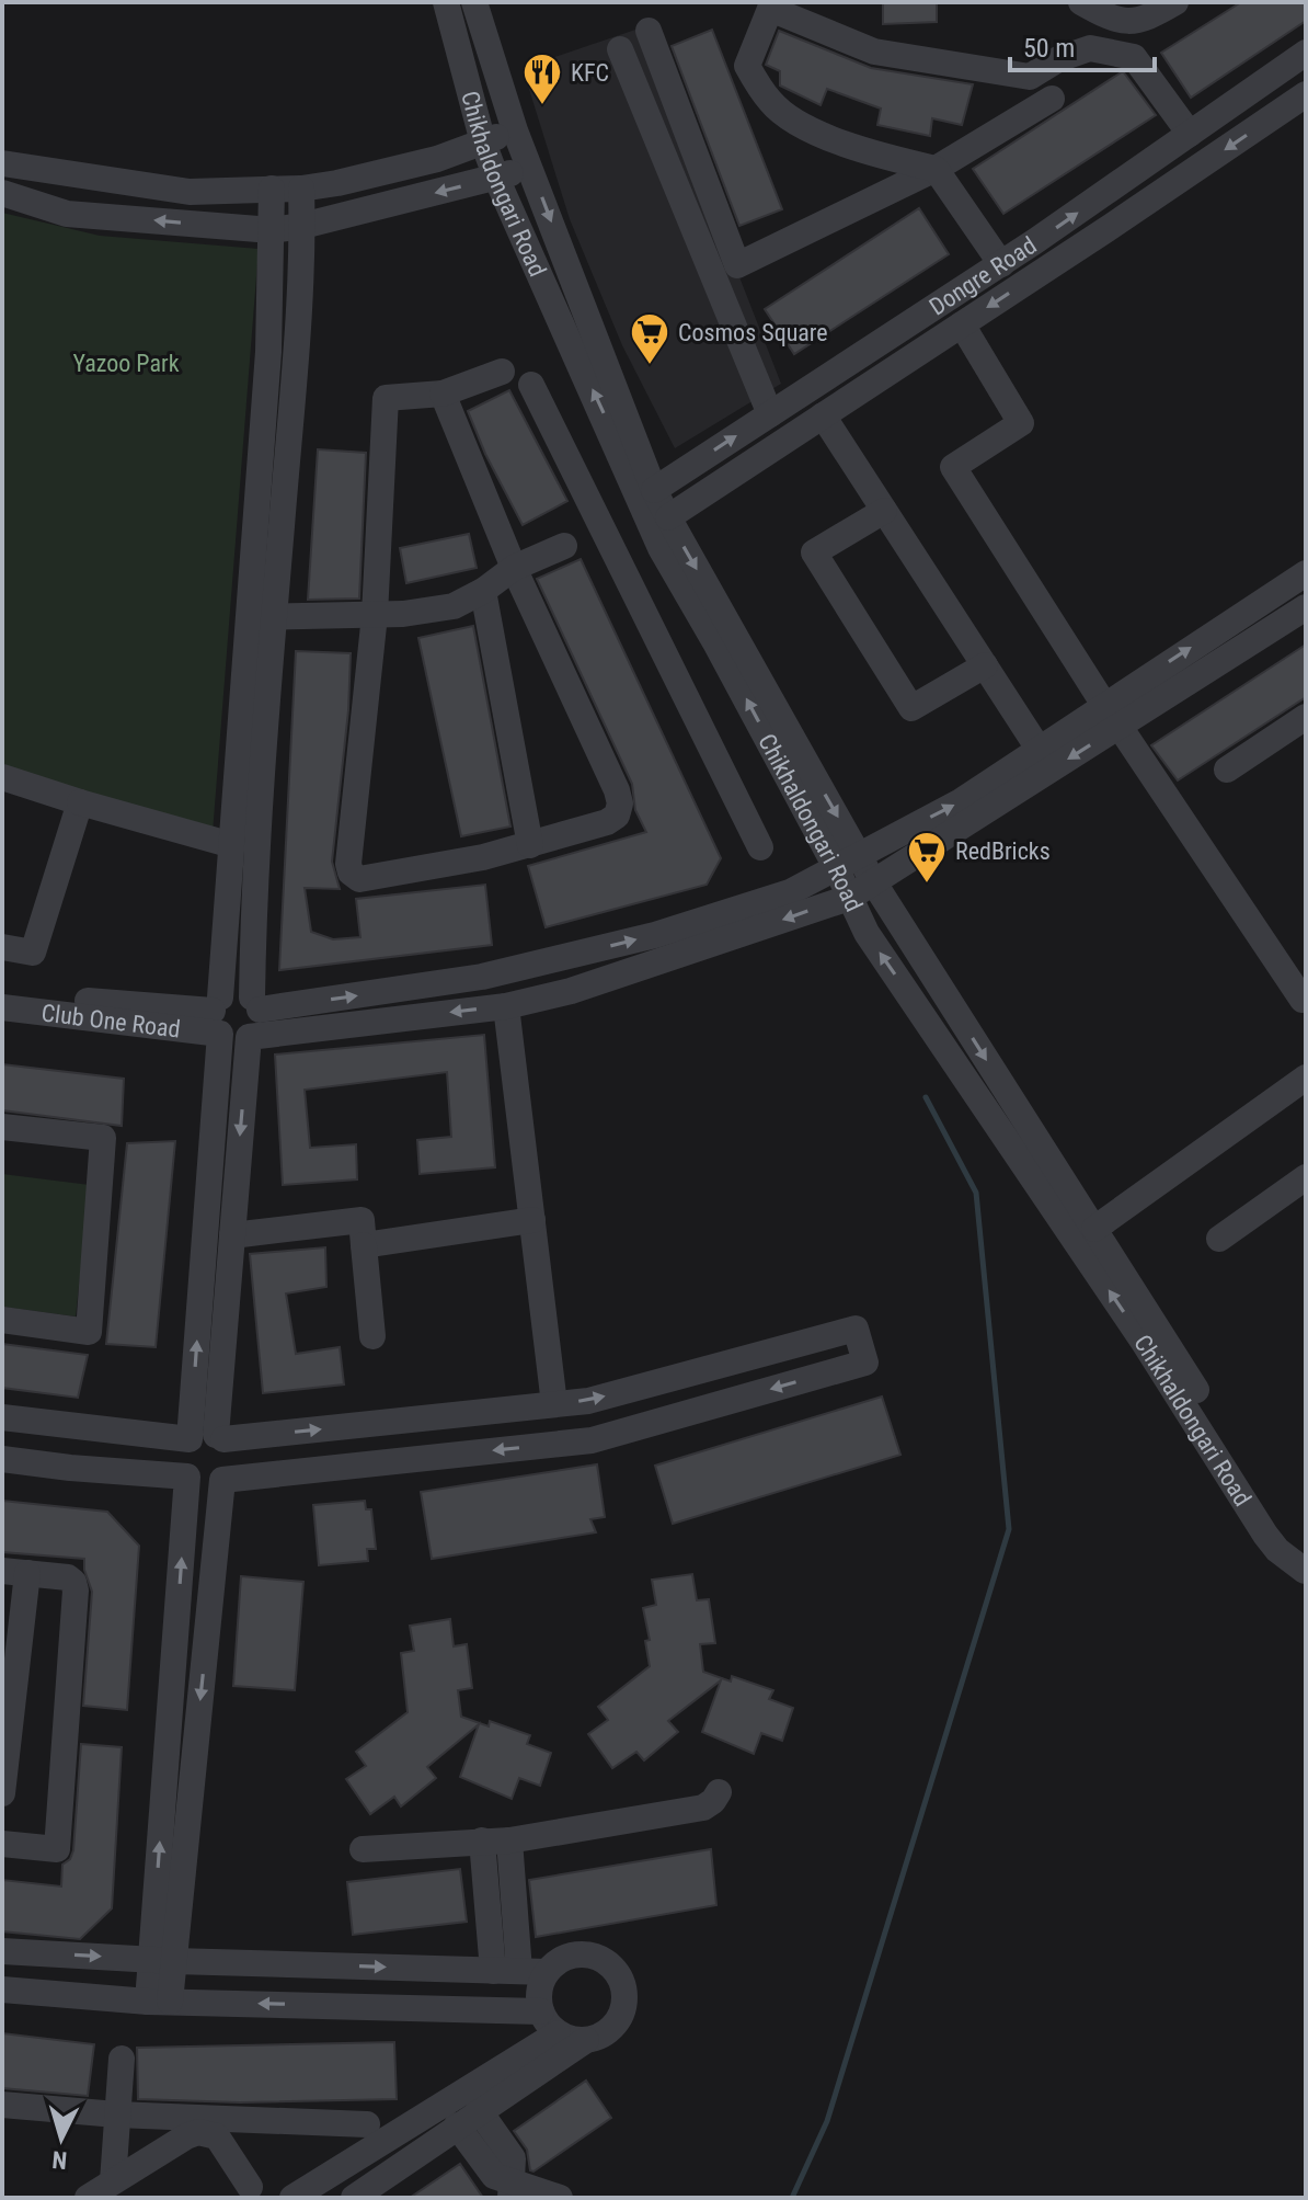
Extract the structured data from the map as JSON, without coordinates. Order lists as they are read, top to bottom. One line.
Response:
{"streets":{"street":["Chikhaldongari Road","Dongre Road","Club One Road"]},"crossings":[["Chikhaldongari Road","Dongre Road"],["Chikhaldongari Road","Club One Road"]],"parks":["Yazoo Park"],"places":{"restaurant":["KFC"],"supermarket":["Cosmos Square","RedBricks"]},"scale_bar":"50 m","north":"bottom"}
